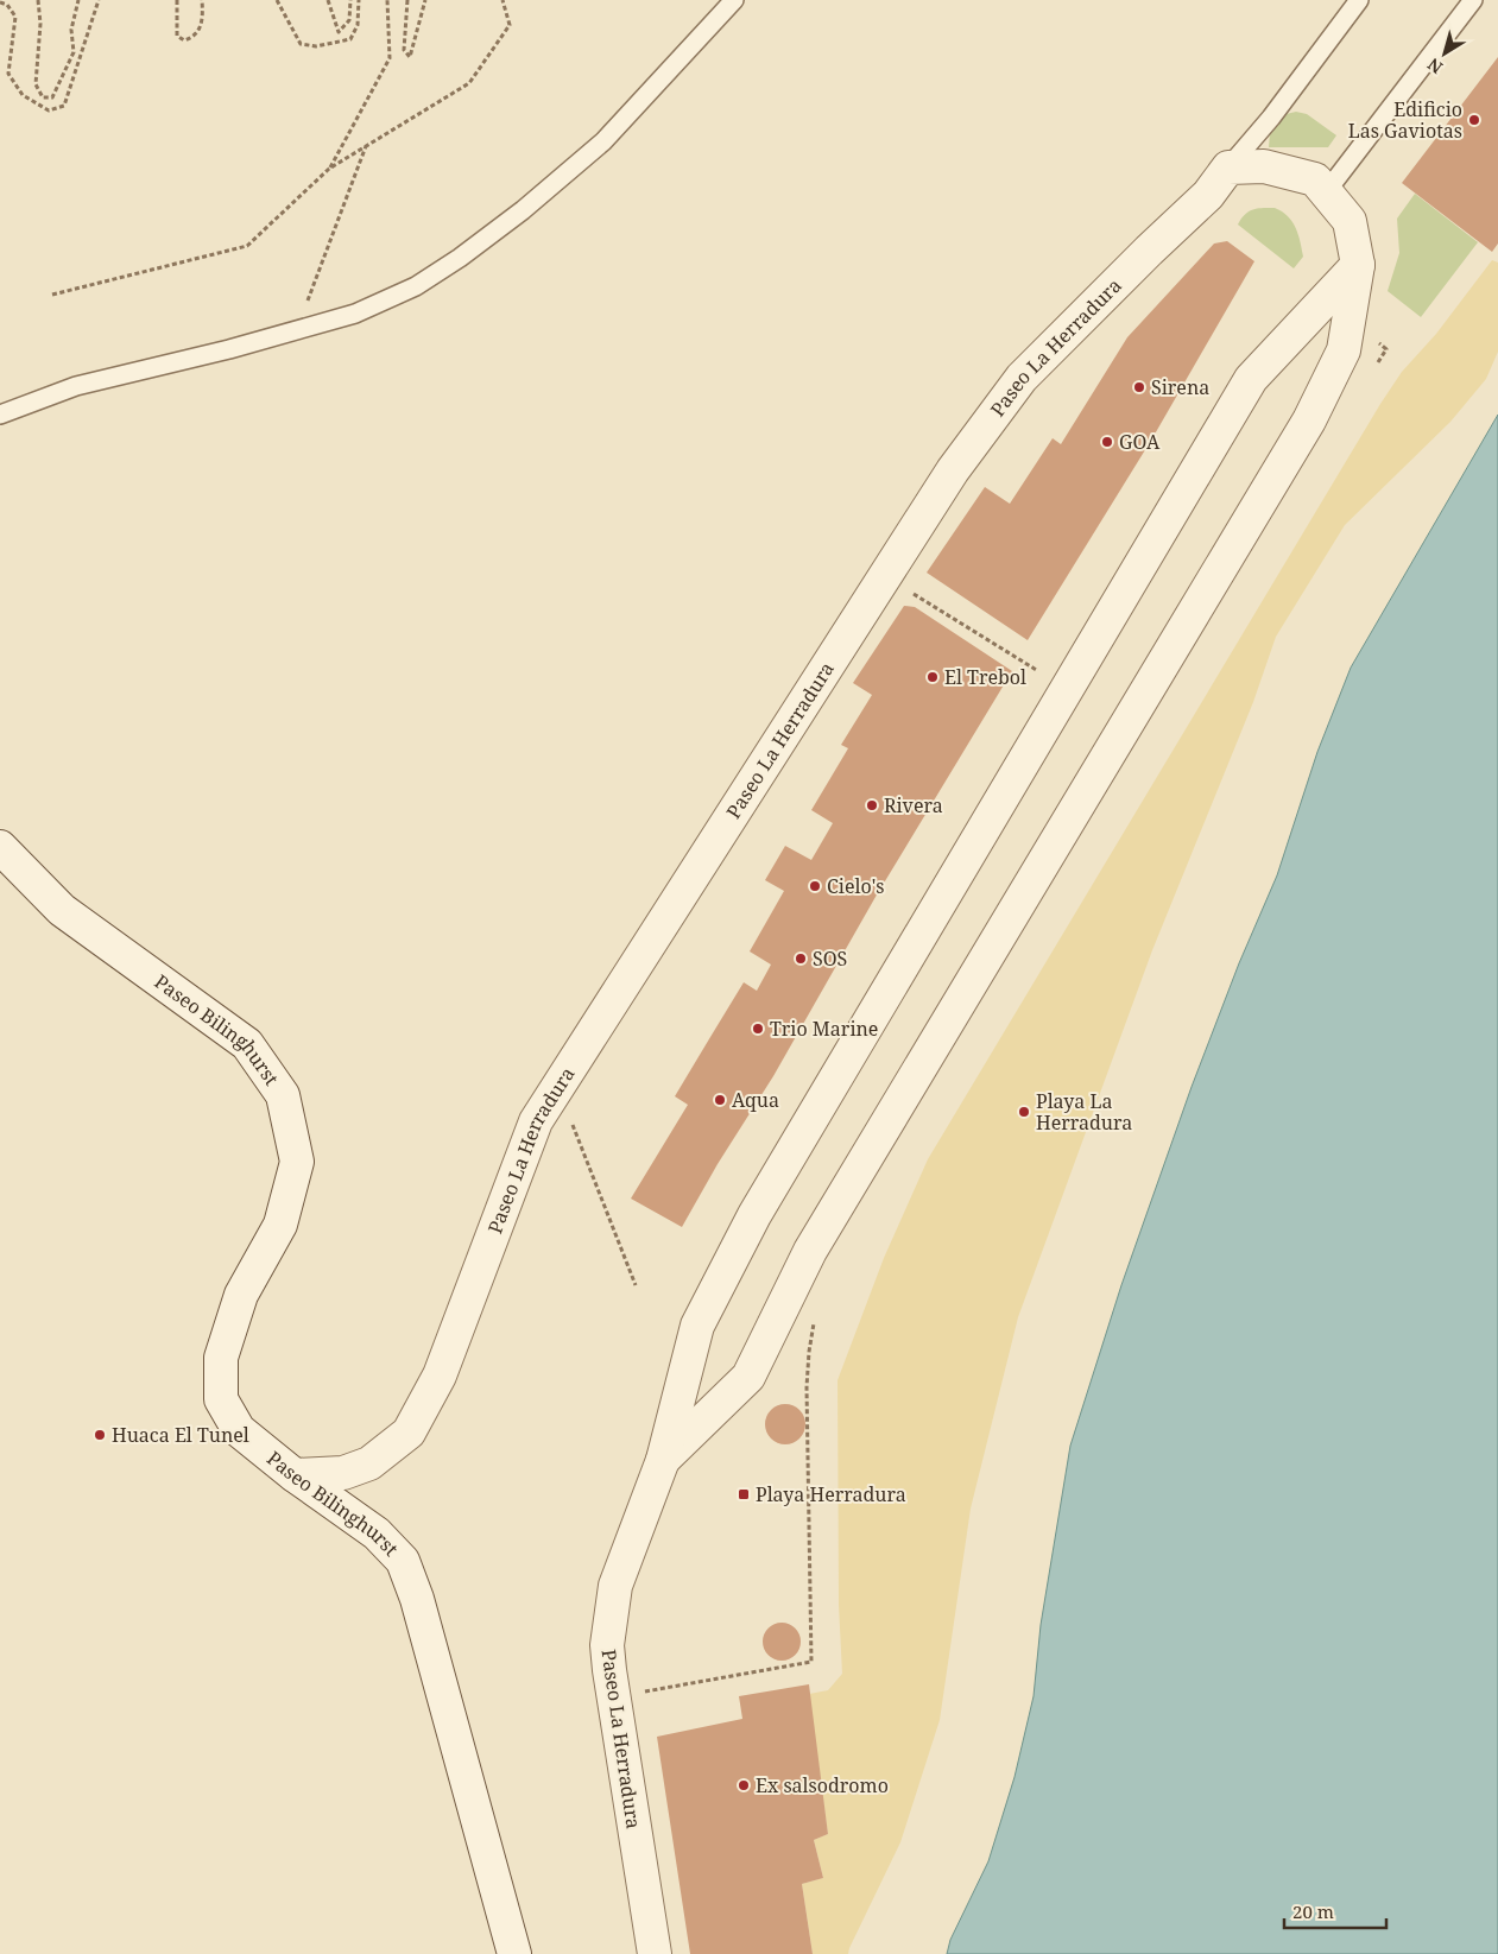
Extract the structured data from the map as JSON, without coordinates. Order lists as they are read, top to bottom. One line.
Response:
{"streets":{"street":["Paseo La Herradura","Paseo Bilinghurst"]},"crossings":[["Paseo La Herradura","Paseo Bilinghurst"]],"places":{"other":["Edificio Las Gaviotas","Sirena","GOA","El Trebol","Rivera","Cielo's","SOS","Trio Marine","Aqua","Playa La Herradura","Huaca El Tunel","Ex salsodromo"],"transit":["Playa Herradura"]},"scale_bar":"20 m","north":"bottom left"}
